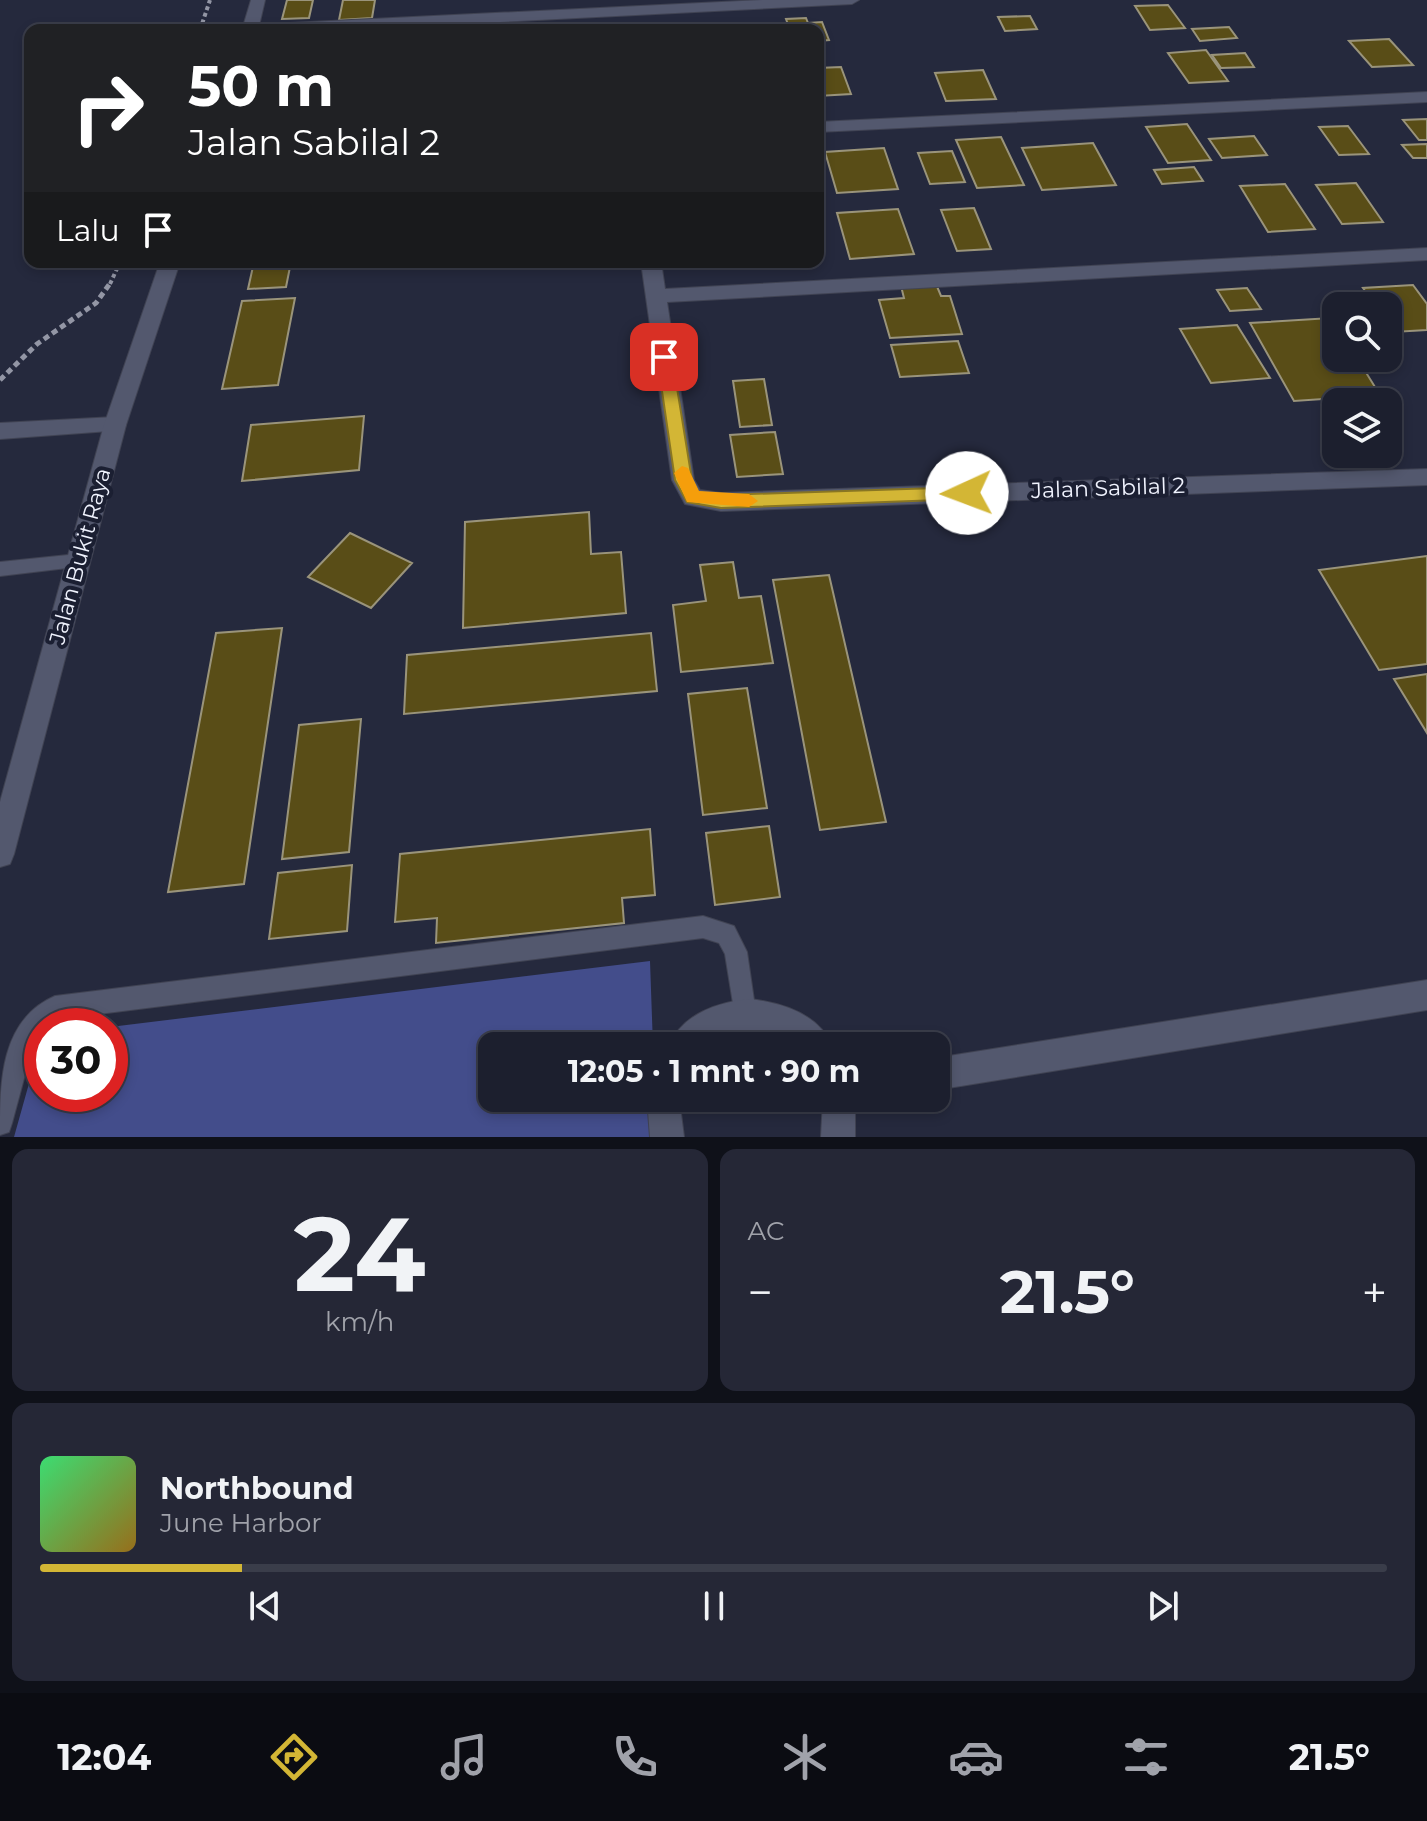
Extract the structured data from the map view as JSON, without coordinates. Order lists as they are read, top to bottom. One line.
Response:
{"streets":{"street":["Jalan Sabilal 2","Jalan Bukit Raya"]},"page":{"turn":["50 m","Jalan Sabilal 2"],"then":"Lalu","limit":"30","trip":"12:05 · 1 mnt · 90 m","tile":[["24","km/h"],"AC"],"heat":["−","21.5°","+"],"song":["Northbound","June Harbor"],"tabs":["12:04","21.5°"]}}
